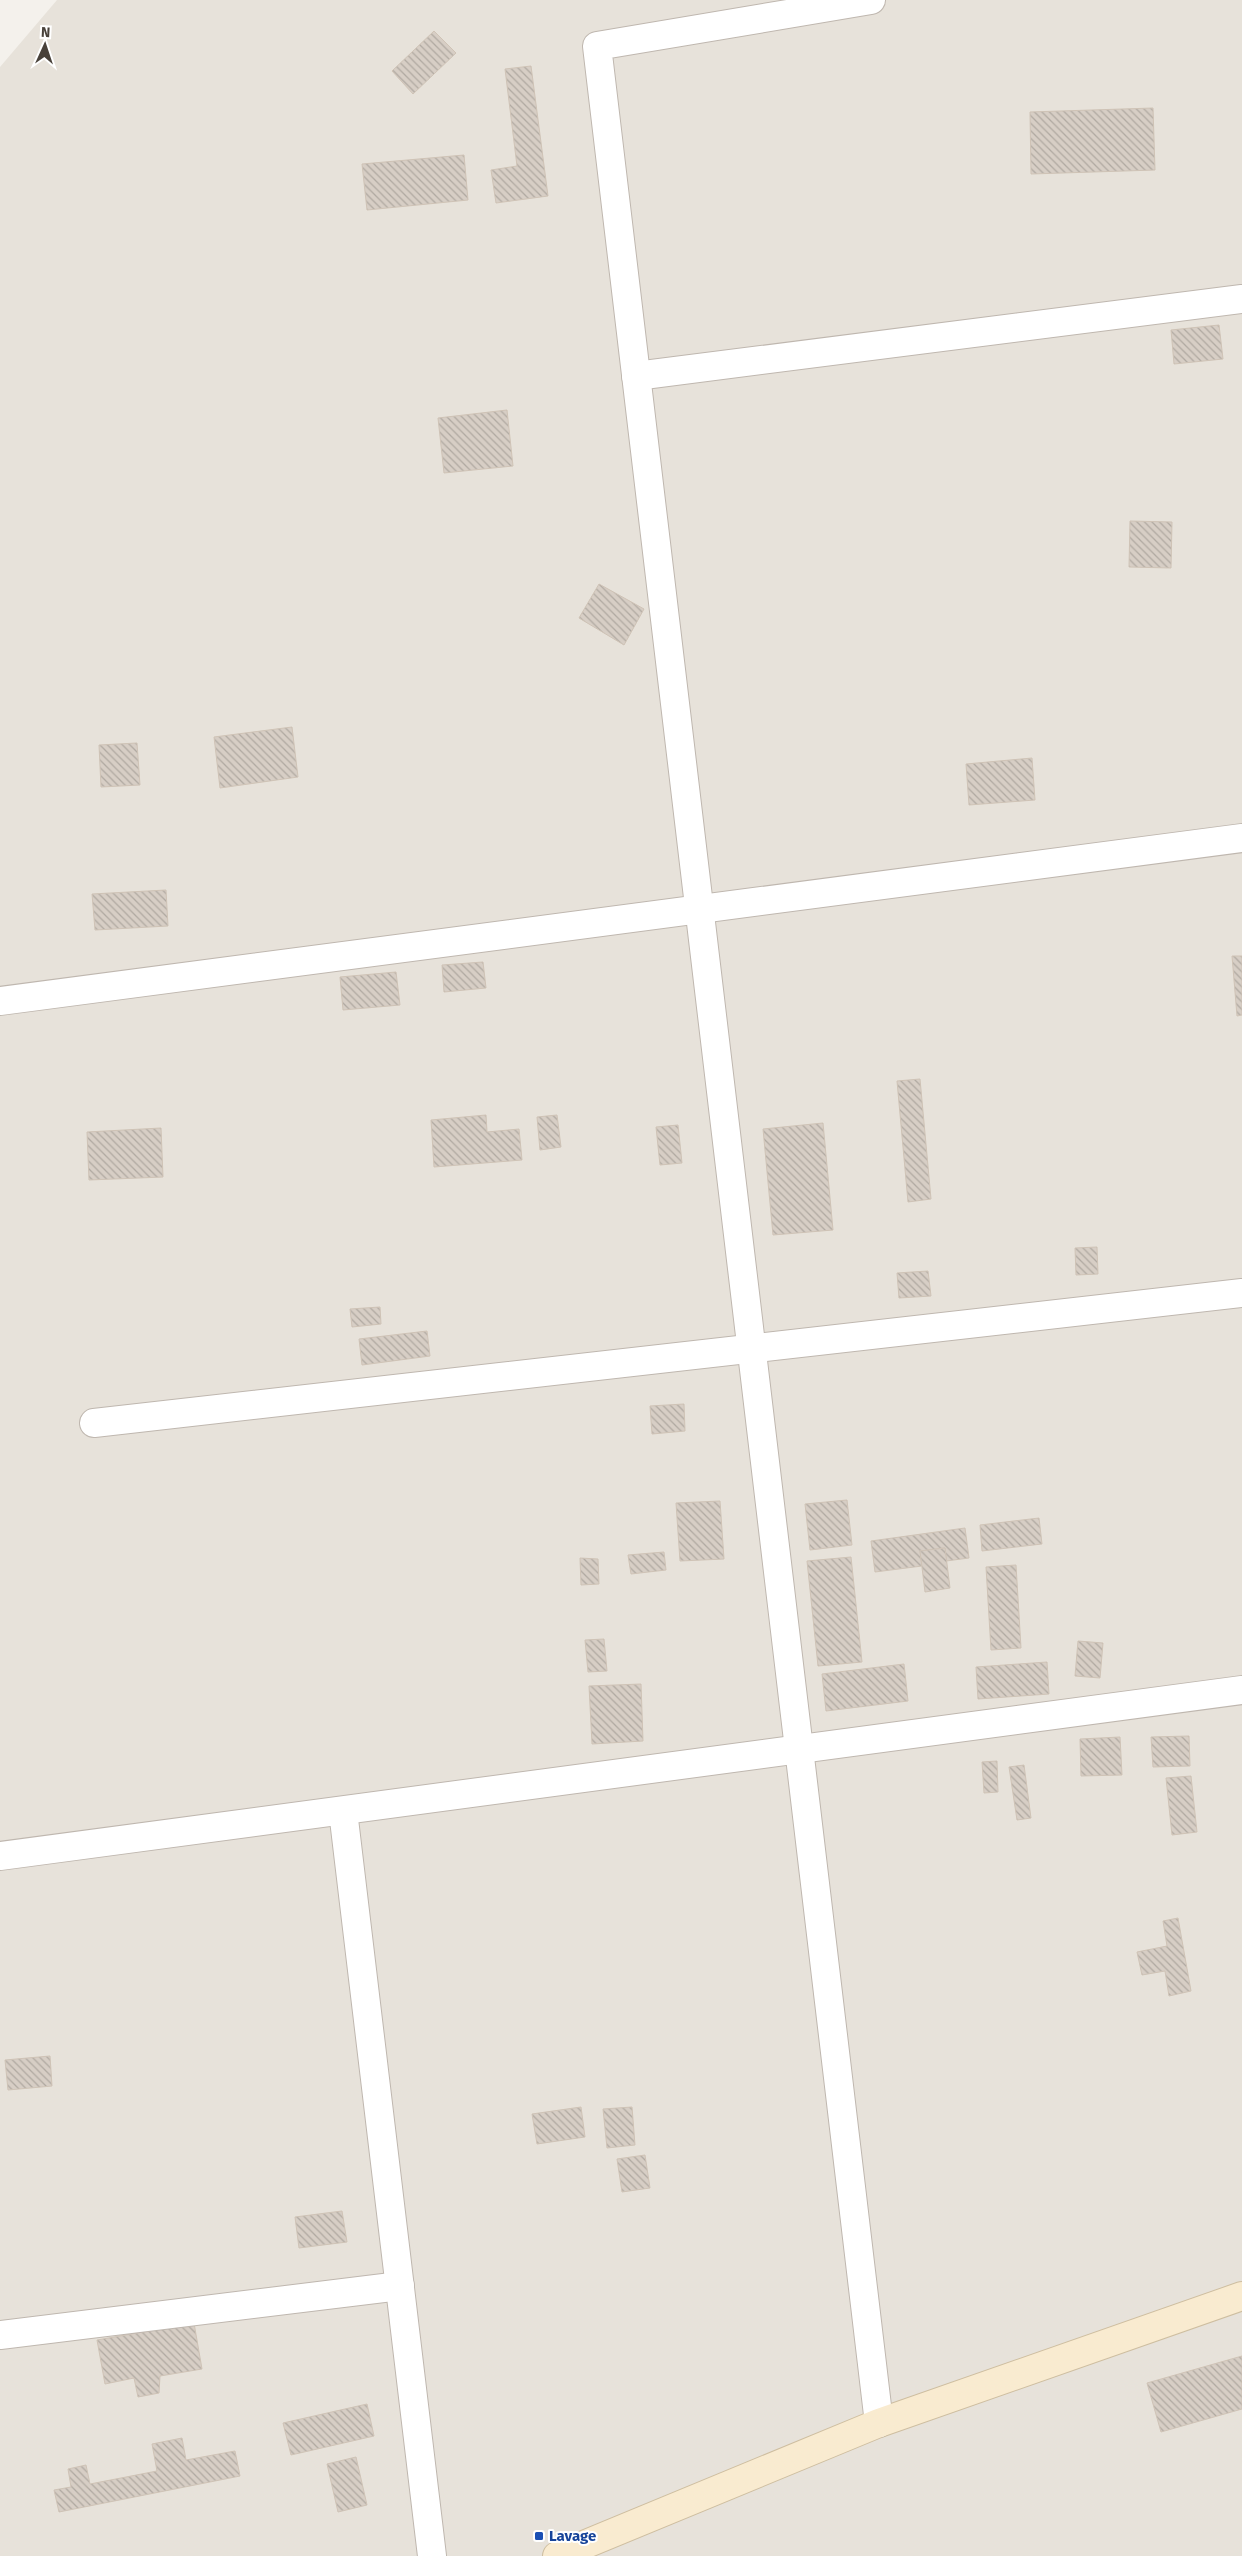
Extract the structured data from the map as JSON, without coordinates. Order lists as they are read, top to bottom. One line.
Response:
{"places":{"transit":["Lavage"]},"north":"top"}
